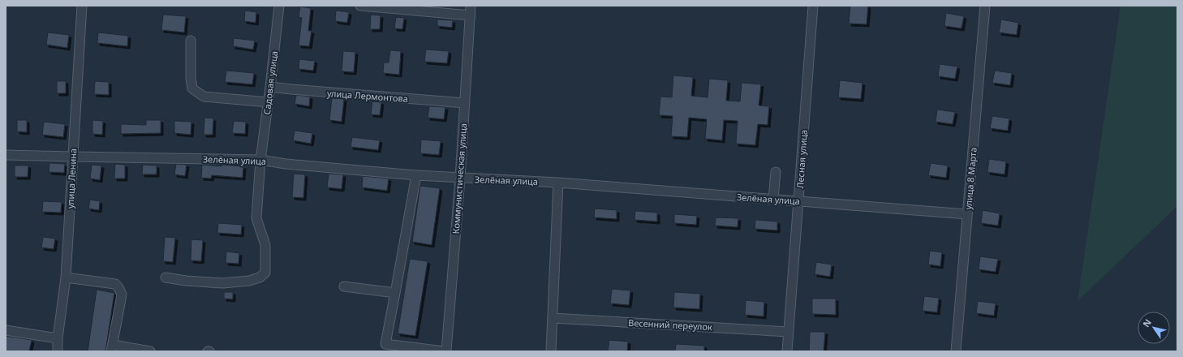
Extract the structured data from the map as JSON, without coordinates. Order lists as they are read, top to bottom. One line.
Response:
{"streets":{"street":["Садовая улица","улица Лермонтова","Лесная улица","Зелёная улица","улица Ленина","Коммунистическая улица","улица 8 Марта","Весенний переулок"]},"crossings":[["Садовая улица","улица Лермонтова"],["Садовая улица","Зелёная улица"],["улица Лермонтова","Коммунистическая улица"],["Лесная улица","Зелёная улица"],["Лесная улица","Весенний переулок"],["Зелёная улица","улица Ленина"],["Зелёная улица","Коммунистическая улица"],["Зелёная улица","улица 8 Марта"]],"north":"top left"}
